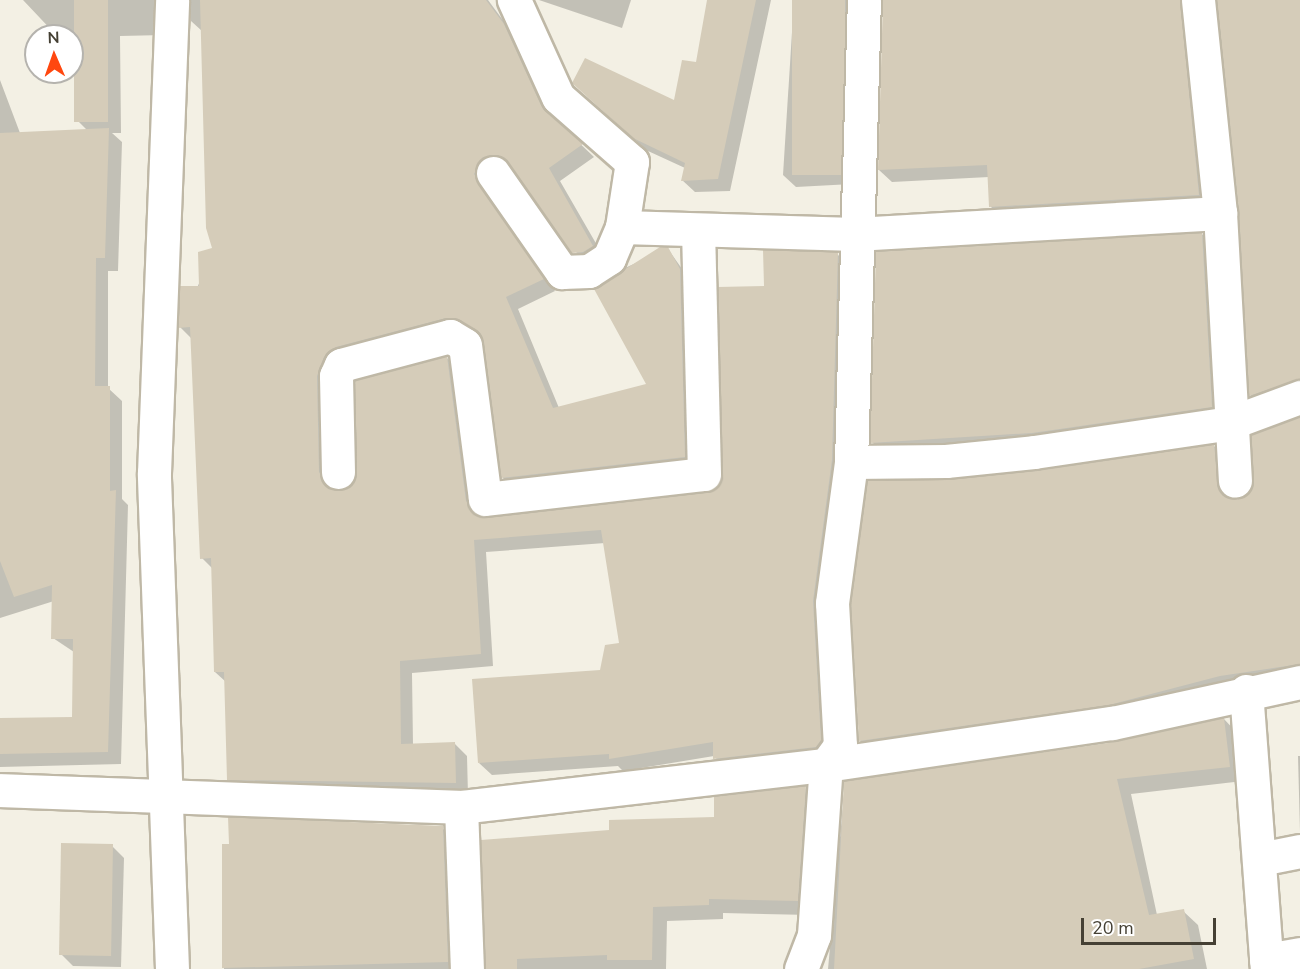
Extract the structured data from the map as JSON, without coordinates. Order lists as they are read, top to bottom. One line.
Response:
{"scale_bar":"20 m","north":"top"}
